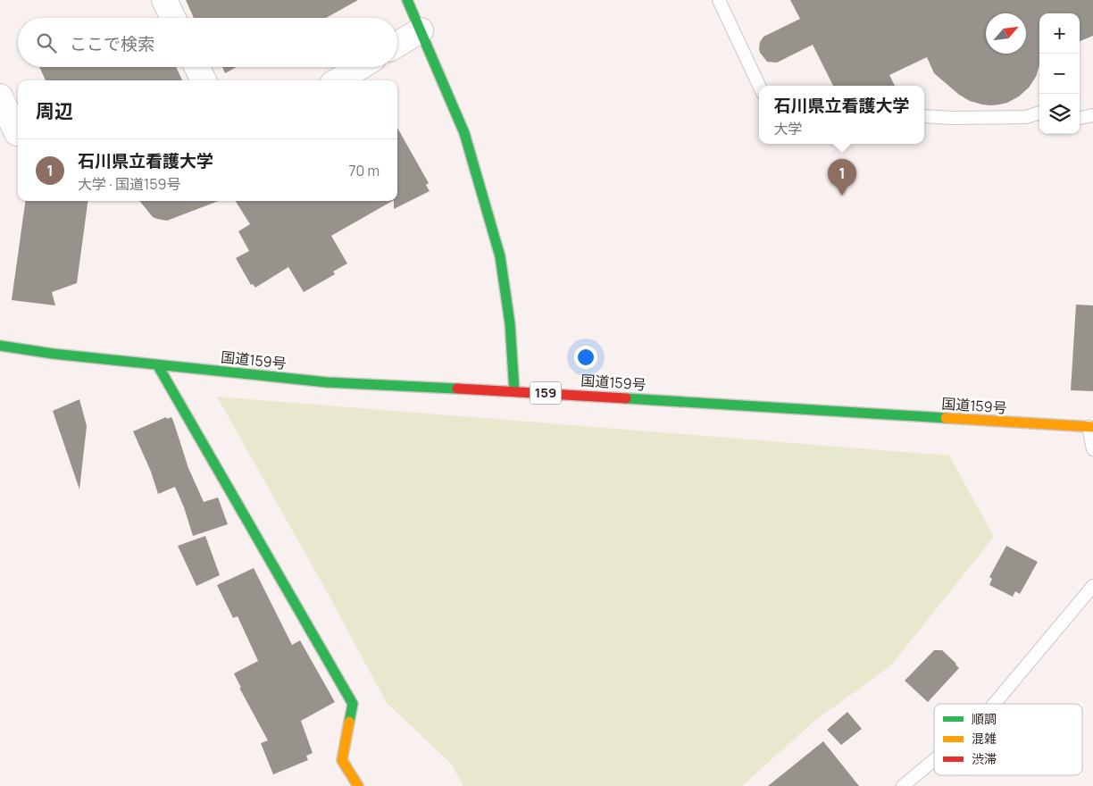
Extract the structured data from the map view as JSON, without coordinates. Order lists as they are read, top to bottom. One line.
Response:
{"streets":{"main road":["国道159号","159"]},"legend":["順調","混雑","渋滞"],"north":"top right","page":{"map_buttons":["+","−"],"search":"ここで検索","heading":"周辺","popup":["石川県立看護大学","大学"],"list":[{"mark":"1","name":"石川県立看護大学","note":"大学 · 国道159号","value":"70 m"}],"pins":"1"}}
